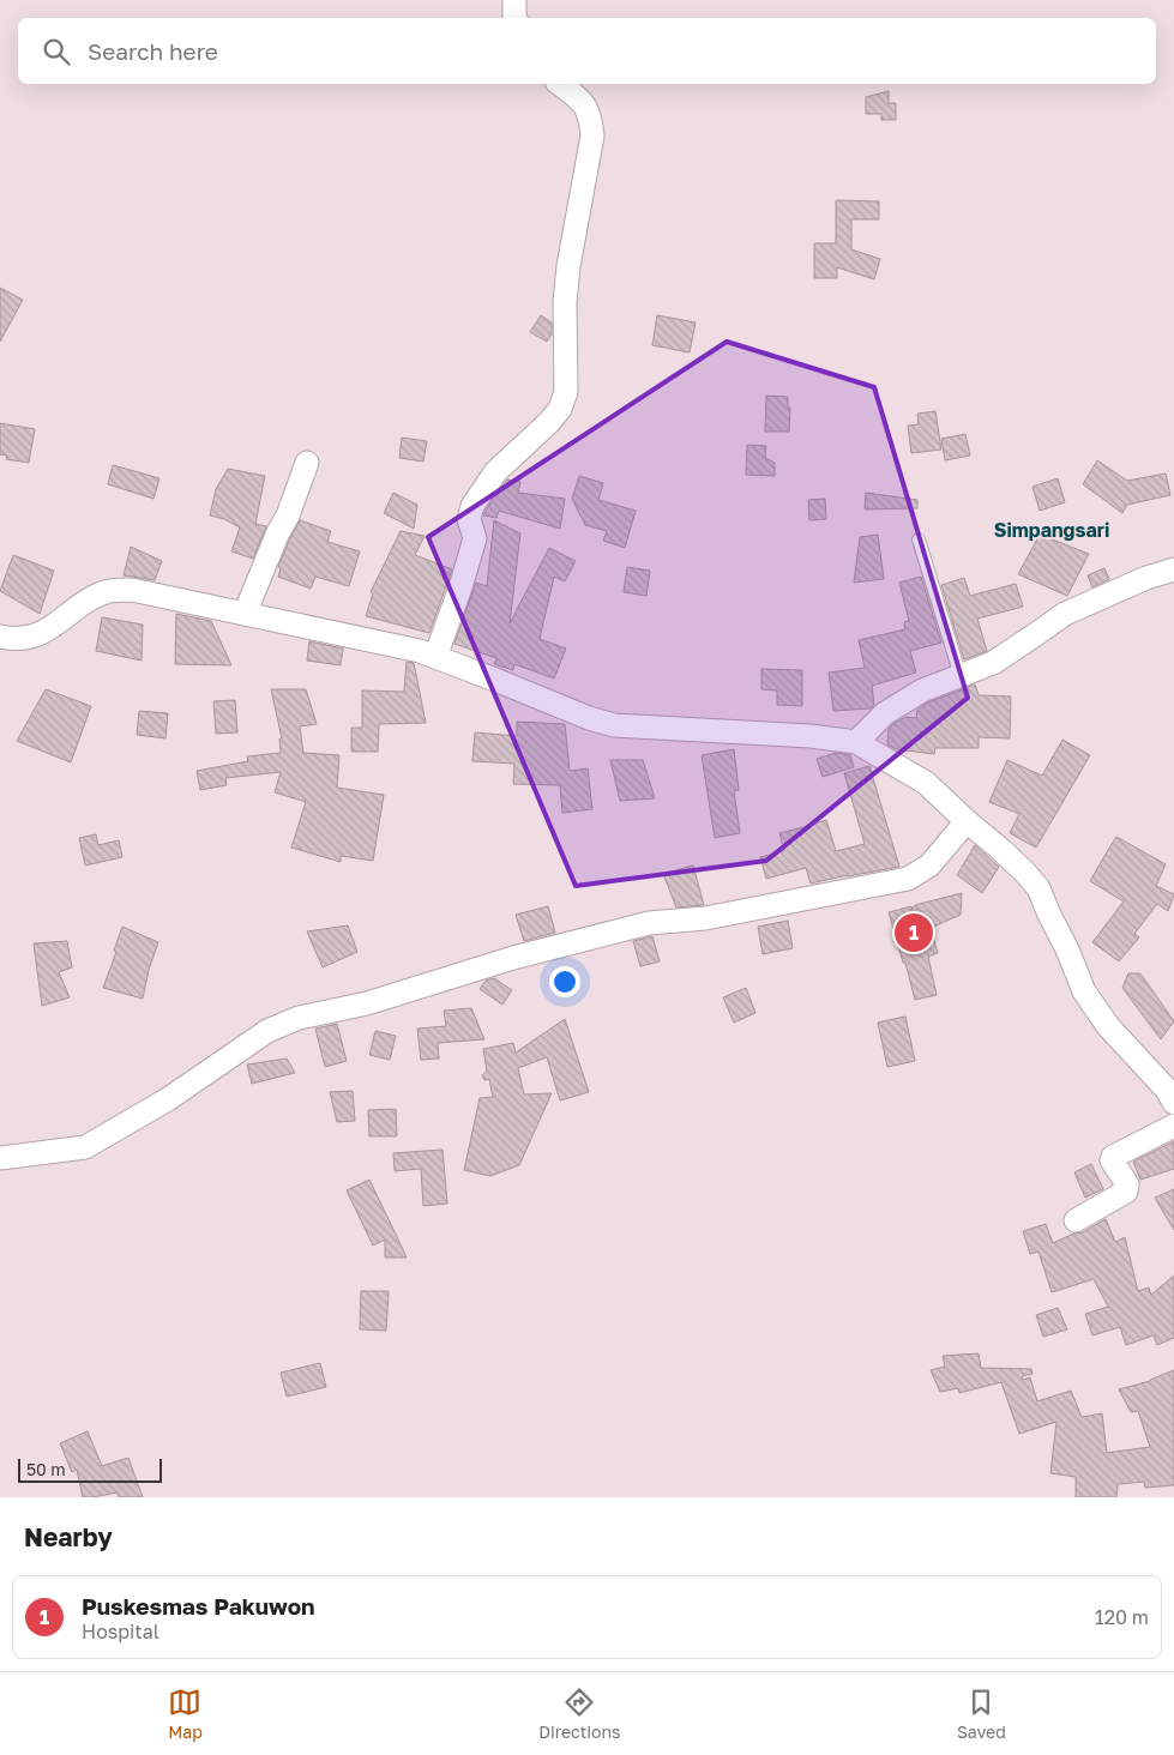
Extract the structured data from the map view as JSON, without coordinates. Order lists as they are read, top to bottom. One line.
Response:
{"districts":["Simpangsari"],"scale_bar":"50 m","page":{"search":"Search here","pins":"1","scale":"50 m","heading":"Nearby","list":[{"mark":"1","name":"Puskesmas Pakuwon","note":"Hospital","value":"120 m"}],"nav":["Map","Directions","Saved"]}}
